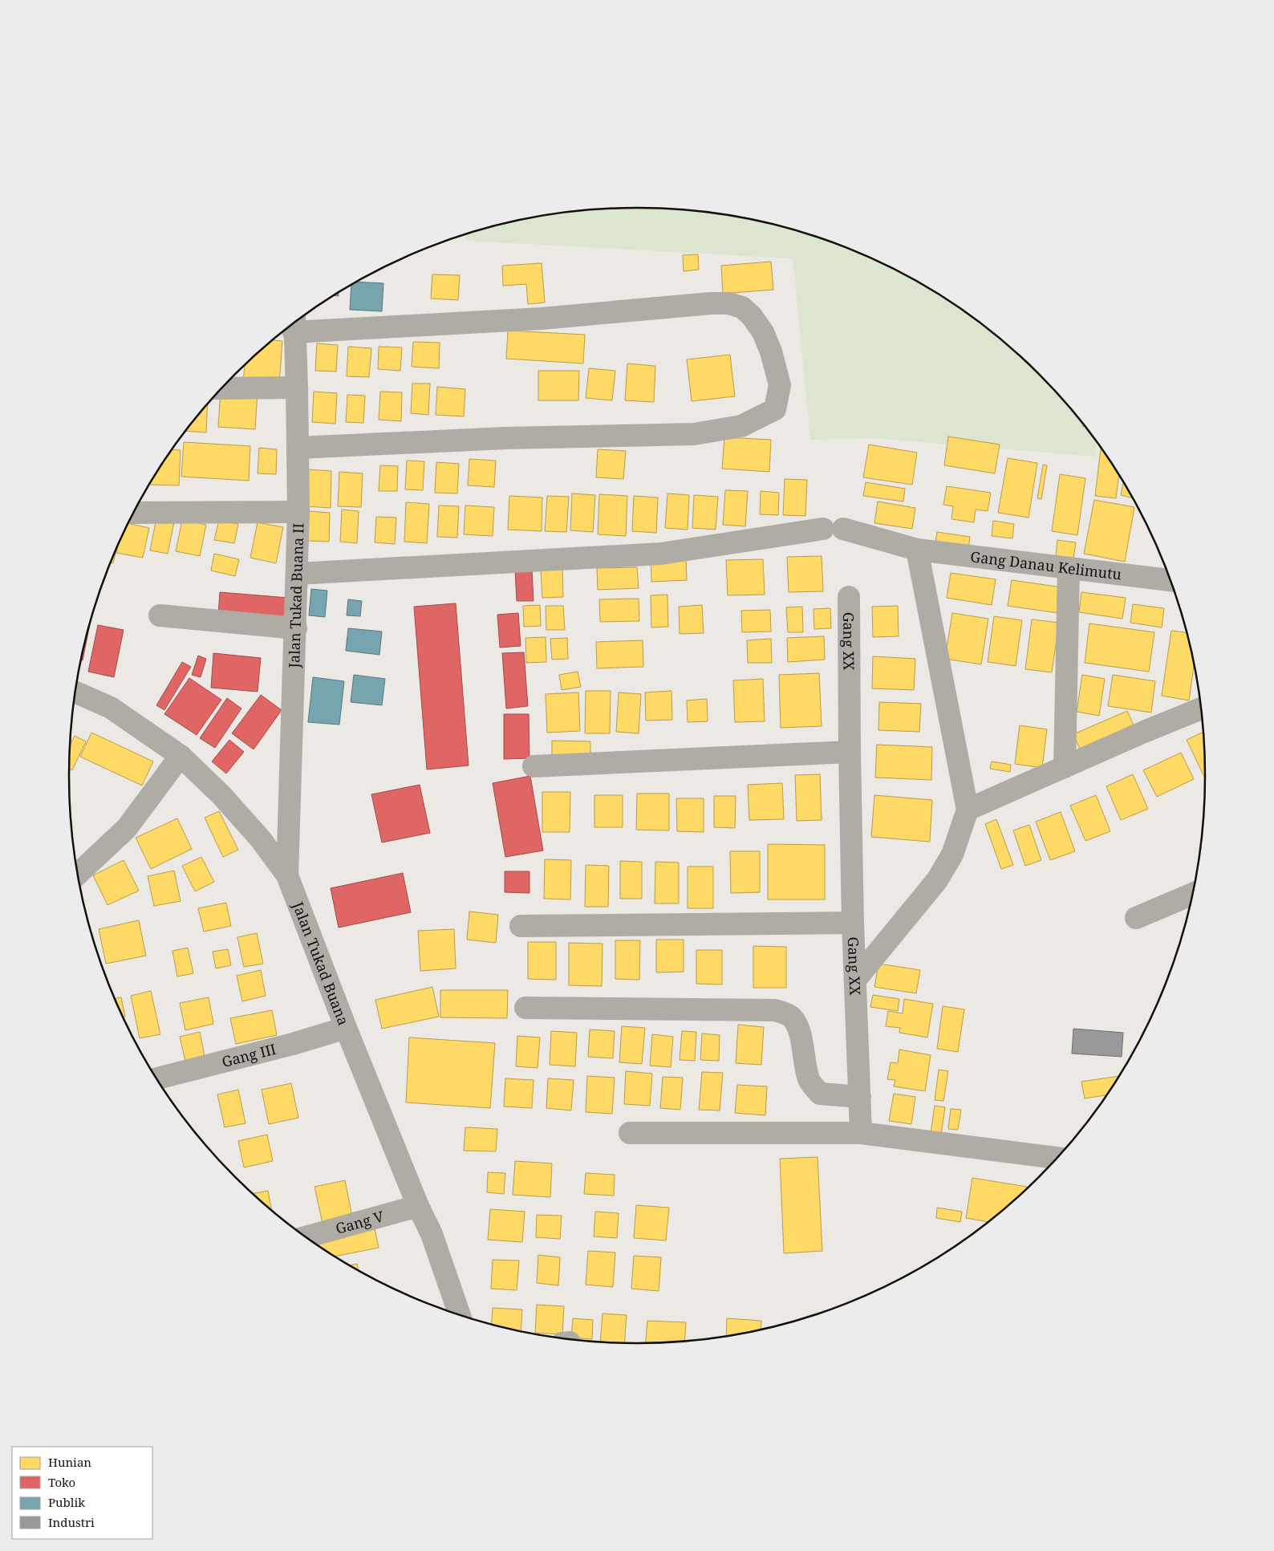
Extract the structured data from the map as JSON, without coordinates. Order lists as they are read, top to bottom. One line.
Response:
{"streets":{"street":["Gang Danau Kelimutu","Jalan Tukad Buana II","Gang XX","Jalan Tukad Buana","Gang III","Gang V"]},"crossings":[["Gang Danau Kelimutu","Jalan Tukad Buana II"],["Jalan Tukad Buana II","Jalan Tukad Buana"],["Jalan Tukad Buana","Gang III"],["Jalan Tukad Buana","Gang V"]],"legend":["Hunian","Toko","Publik","Industri"]}
